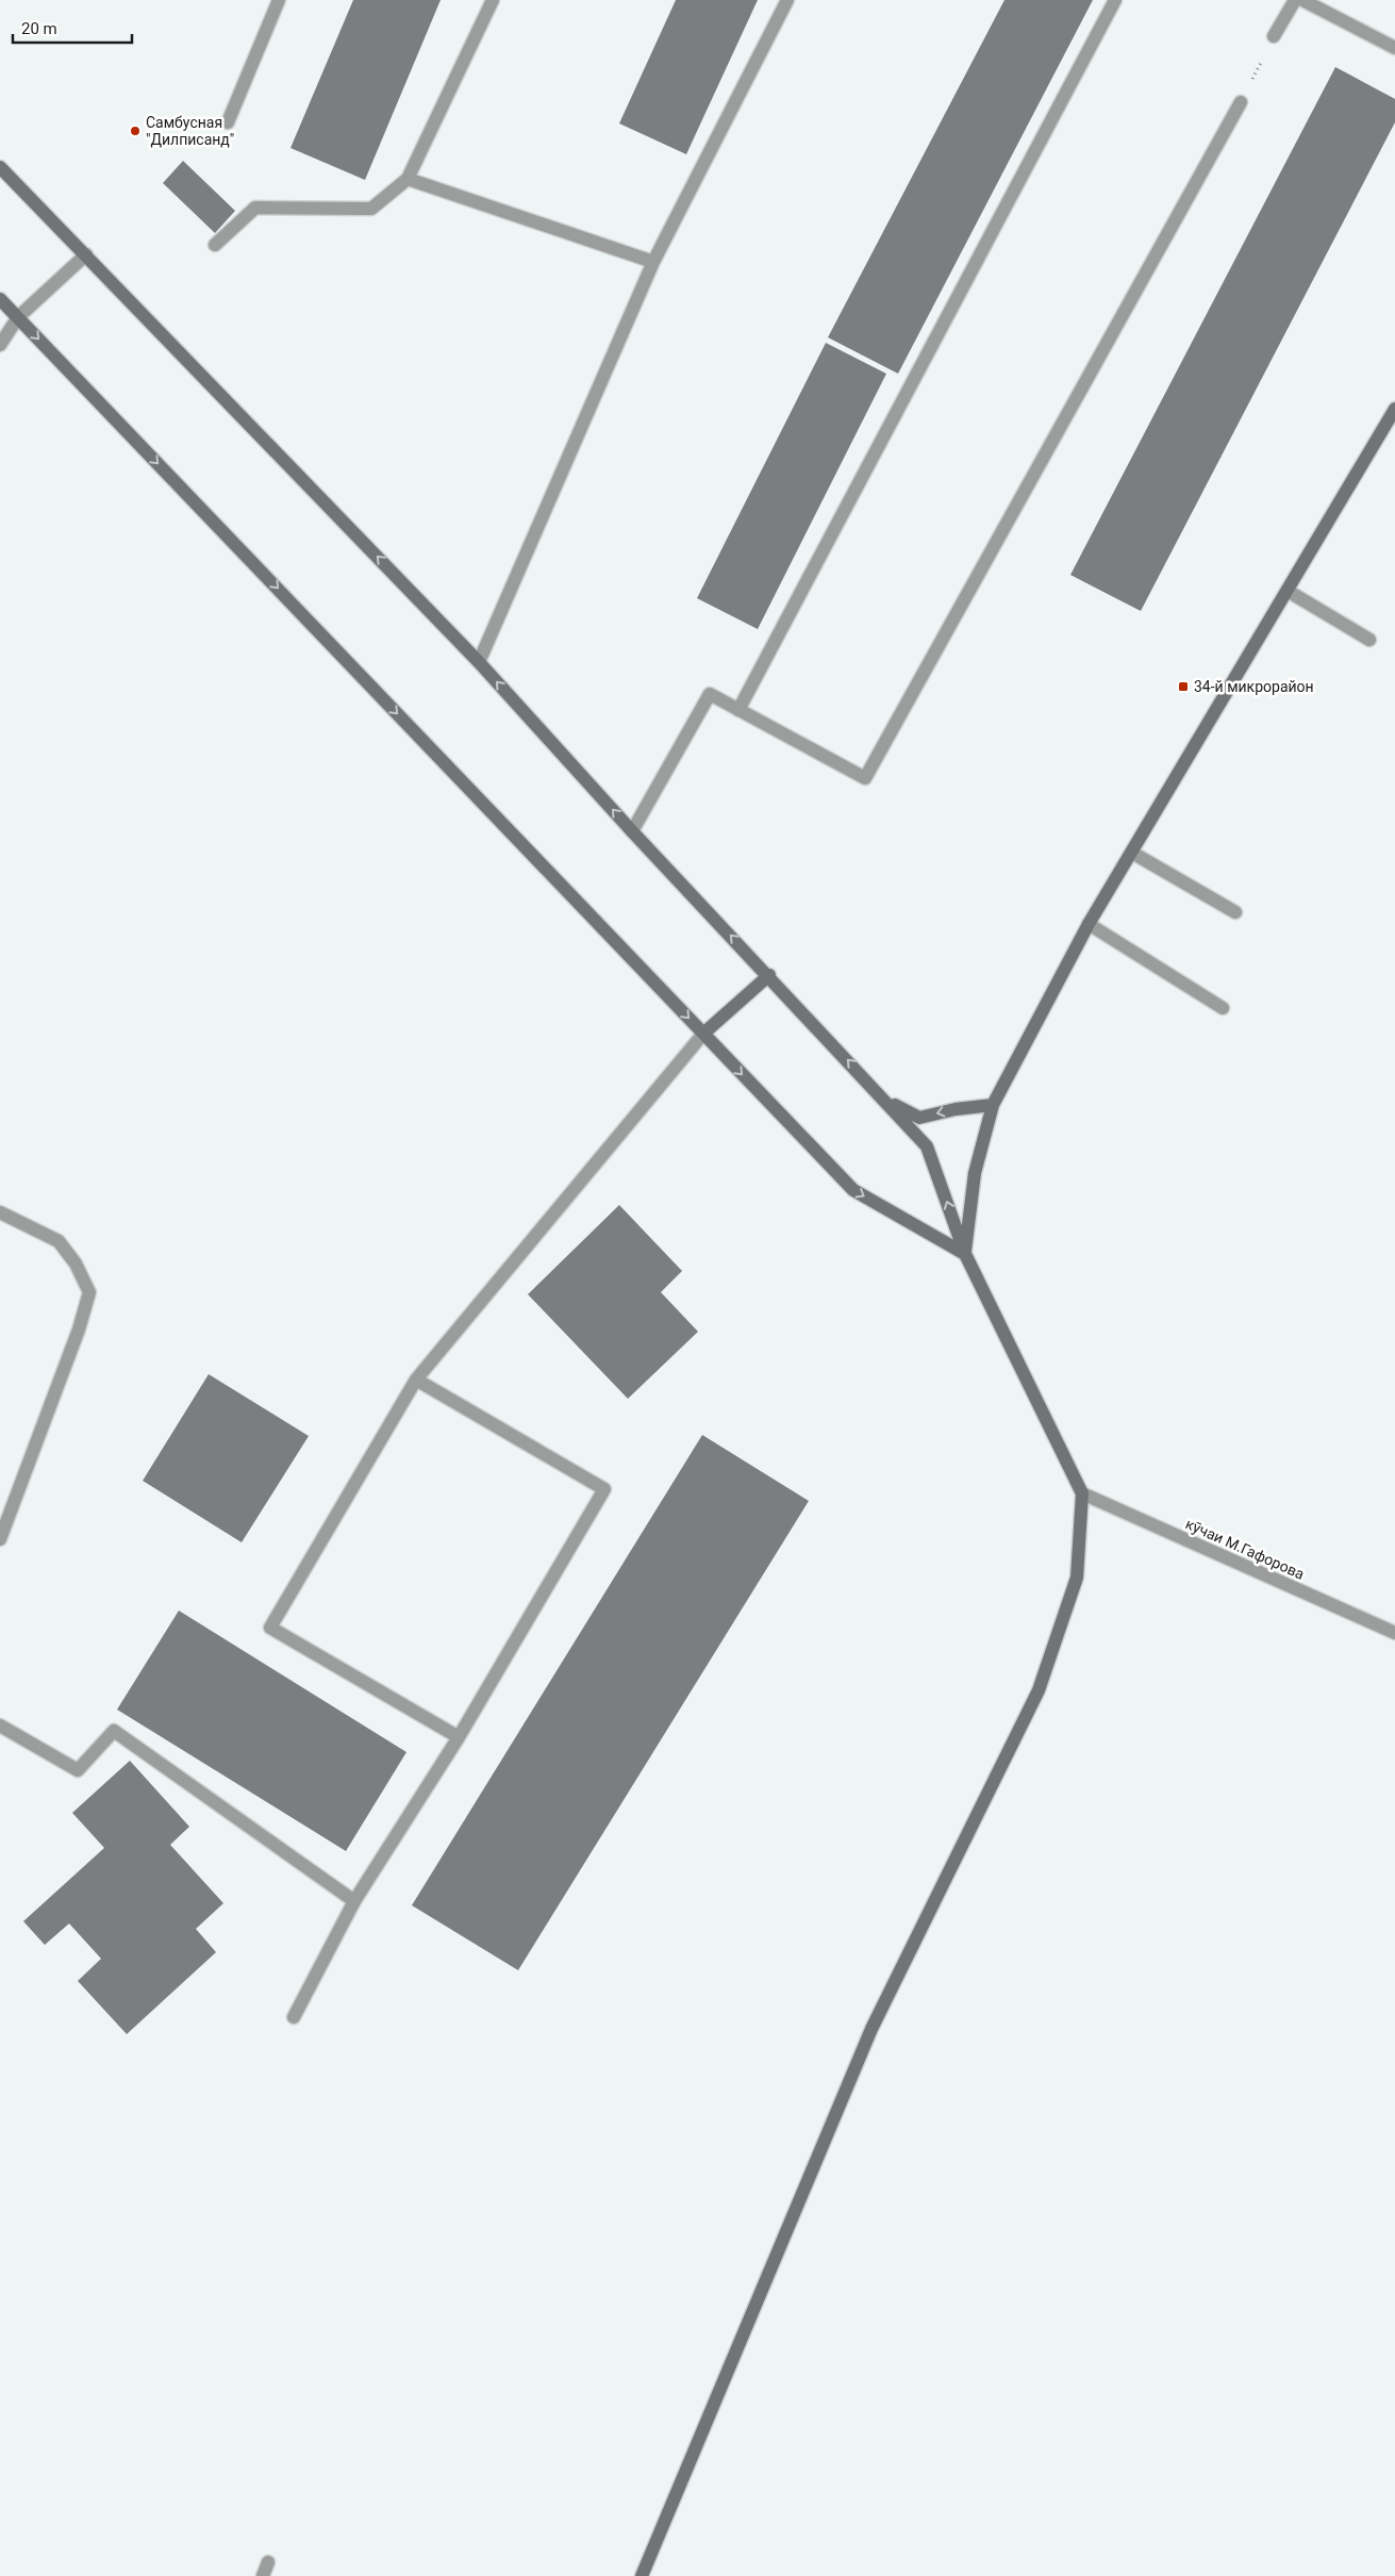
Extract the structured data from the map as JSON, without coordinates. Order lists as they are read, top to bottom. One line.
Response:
{"streets":{"street":["кӯчаи М.Гафорова"]},"places":{"other":["Самбусная \"Дилписанд\""],"transit":["34-й микрорайон"]},"scale_bar":"20 m"}
